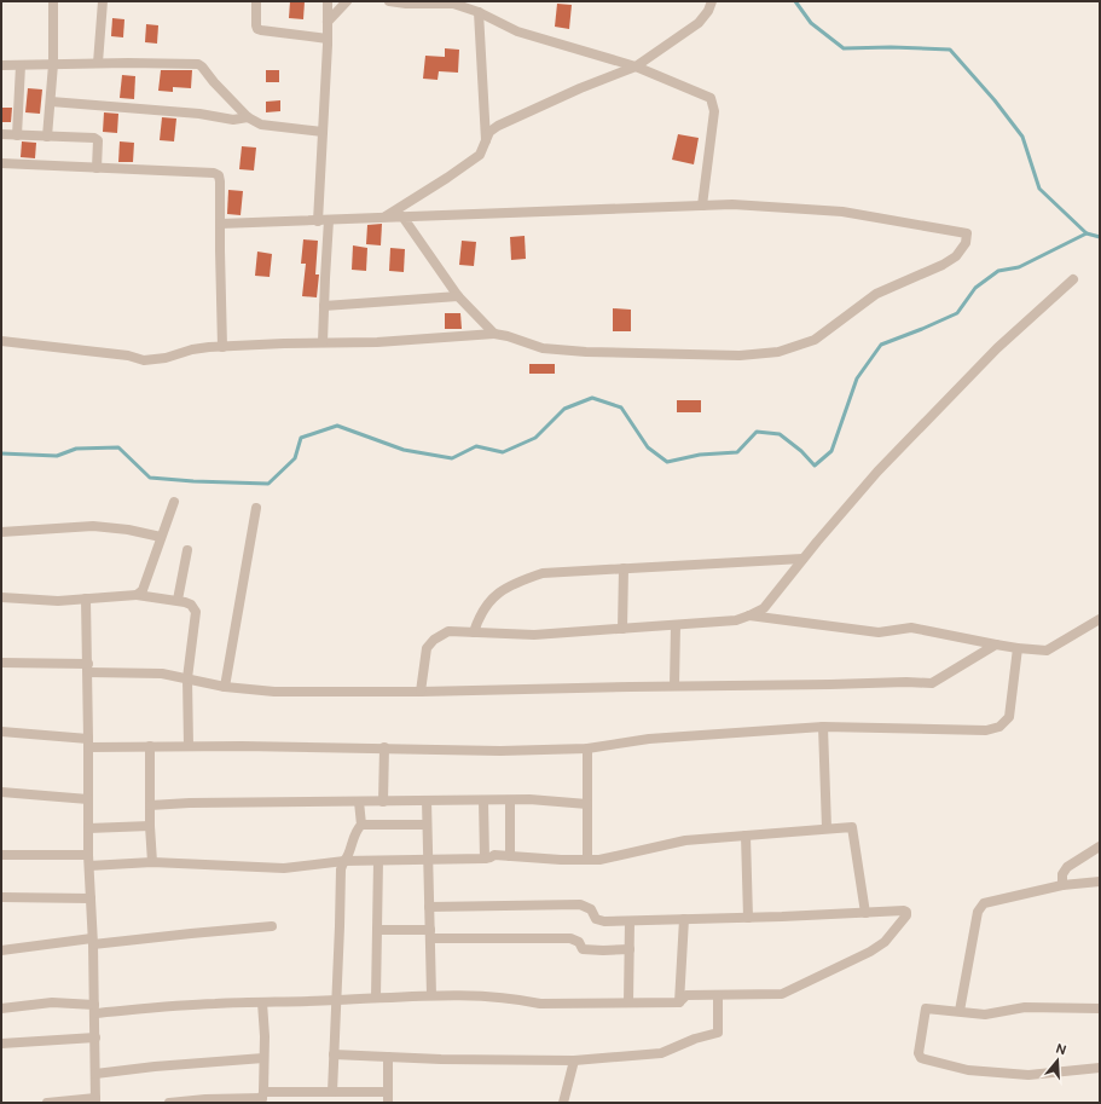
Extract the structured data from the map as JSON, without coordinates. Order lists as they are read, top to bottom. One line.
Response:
{"north":"top"}
